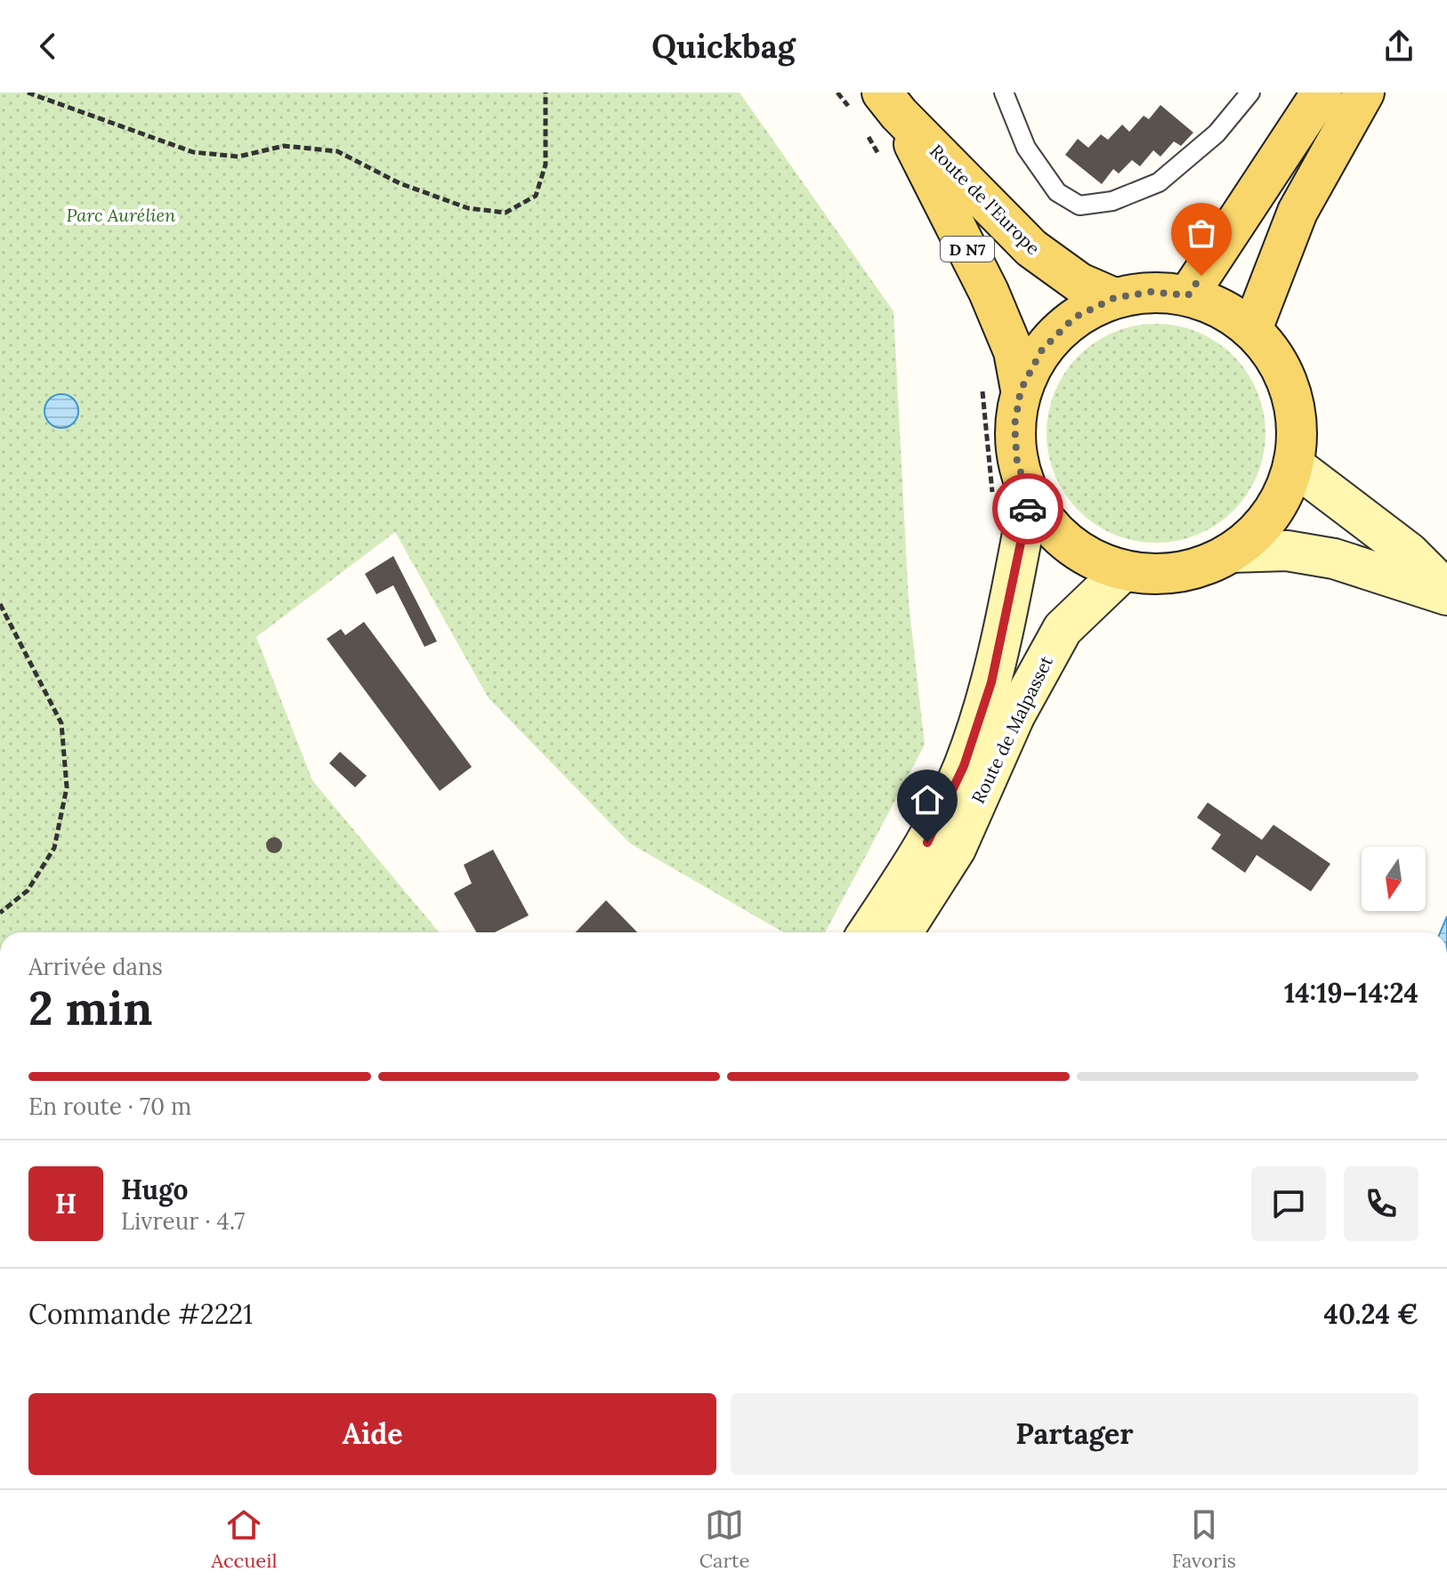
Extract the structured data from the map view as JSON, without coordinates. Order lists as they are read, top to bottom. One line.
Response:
{"streets":{"main road":["Route de l'Europe","D N7","Route de Malpasset"]},"parks":["Parc Aurélien"],"north":"bottom","page":{"header":"Quickbag","heading":["2 min","Arrivée dans","14:19–14:24"],"panel":["Hugo","Livreur · 4.7","Commande #2221","40.24 €"],"bar":"En route · 70 m","round":"H","buttons":["Aide","Partager"],"tabs":["Accueil","Carte","Favoris"]}}
